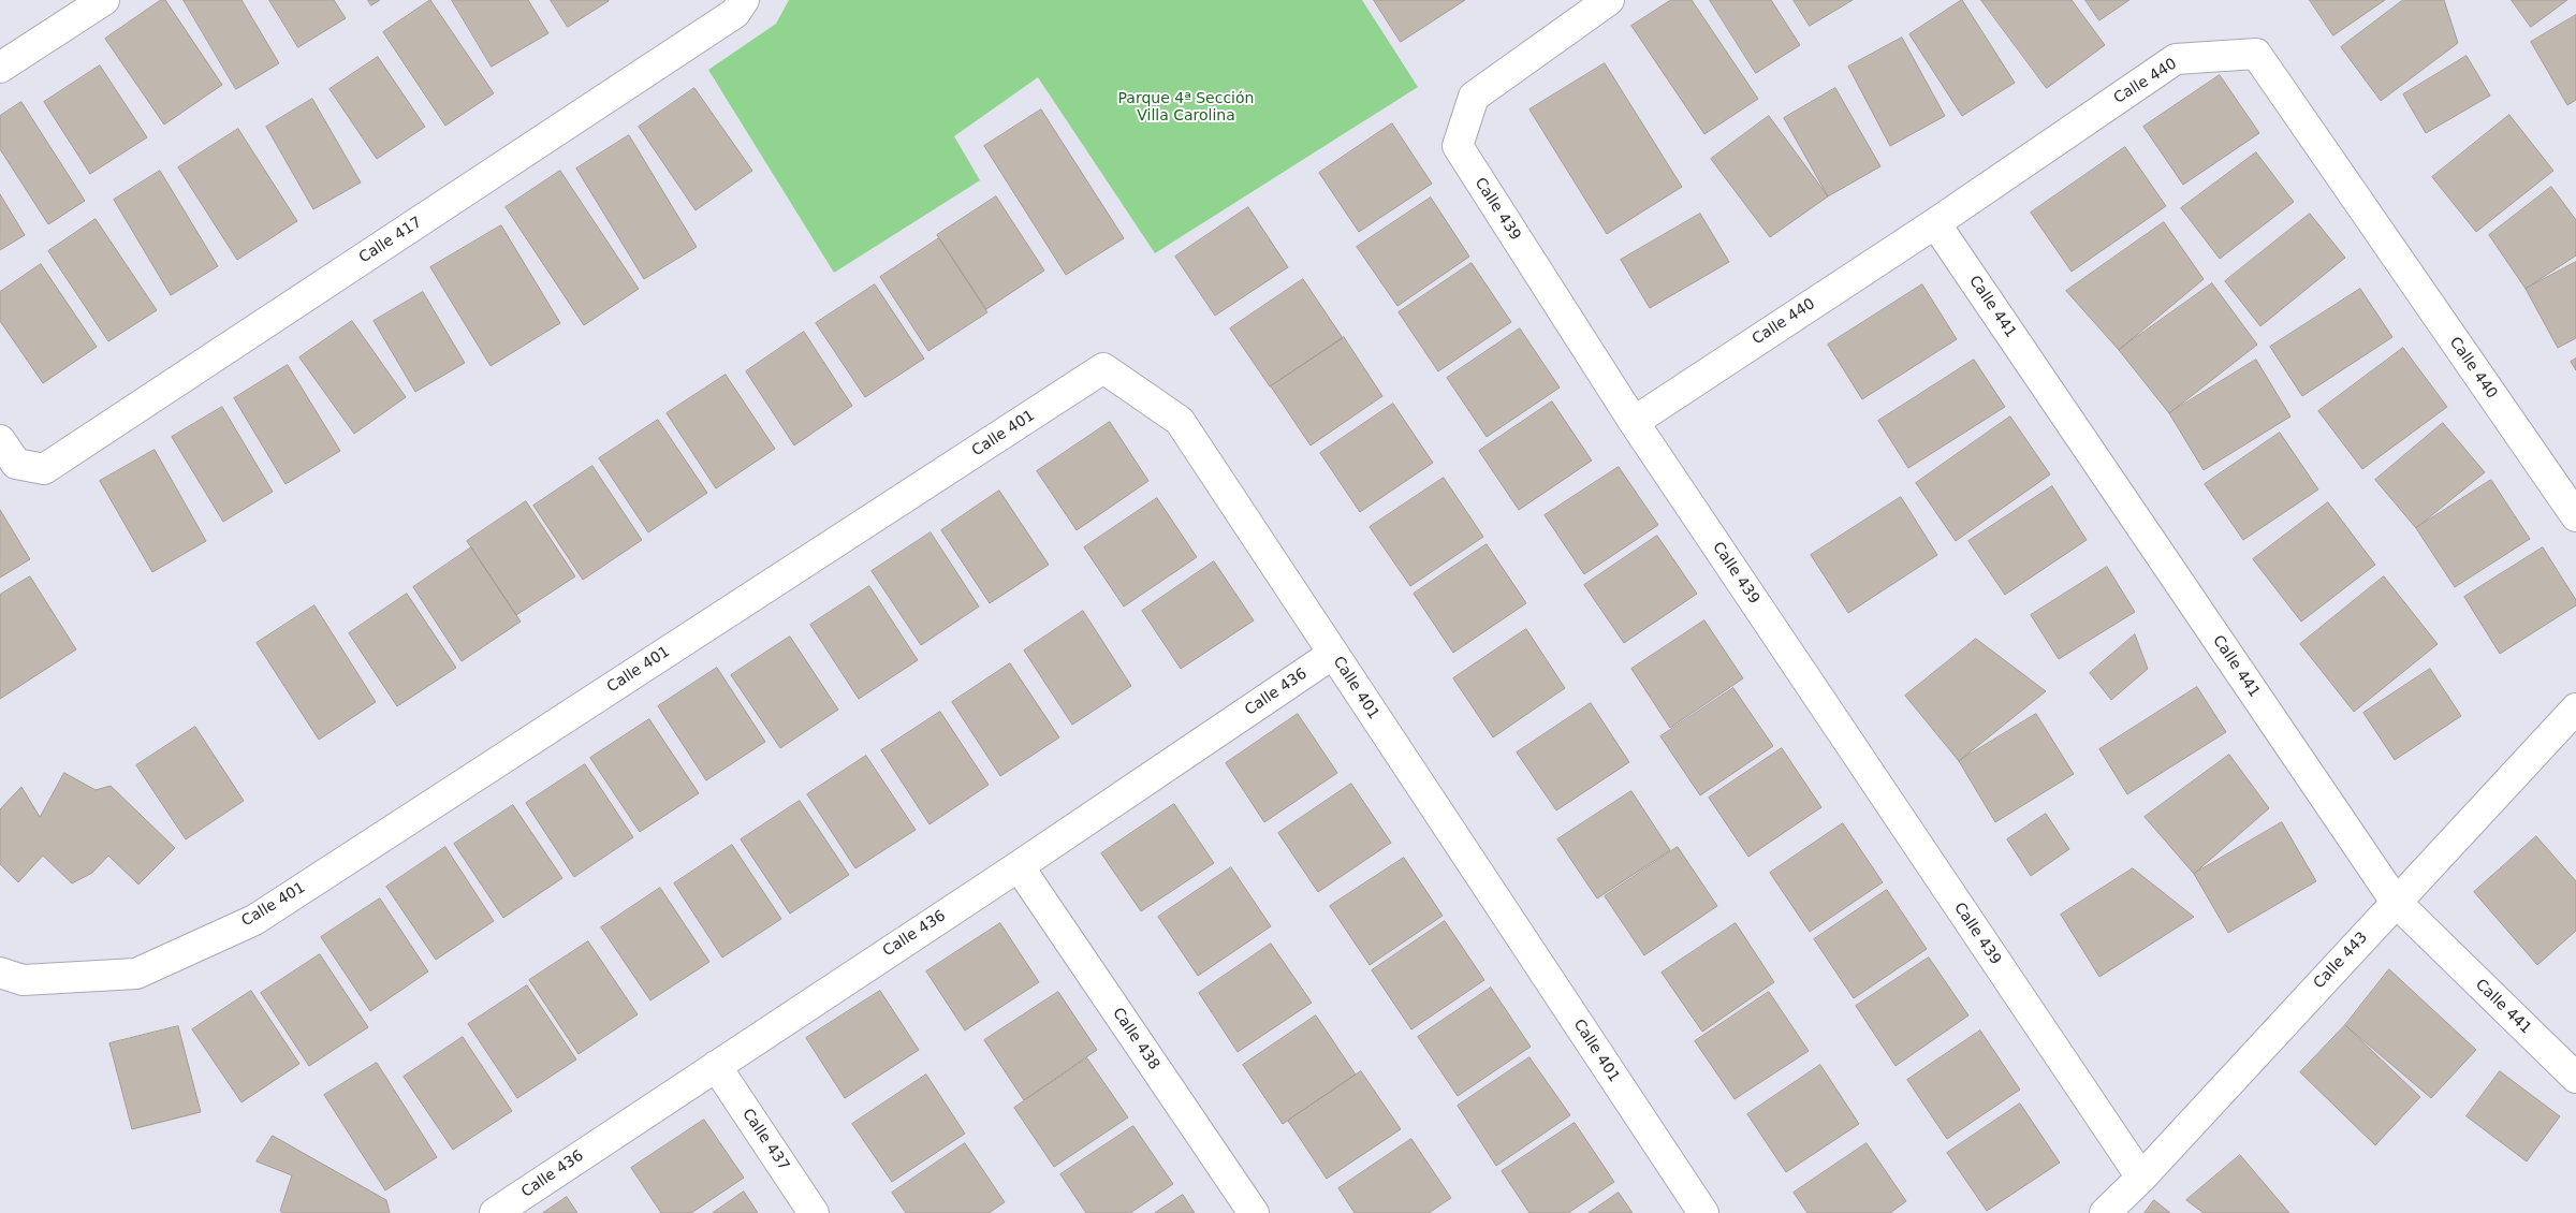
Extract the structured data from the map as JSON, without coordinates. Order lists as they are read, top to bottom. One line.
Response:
{"streets":{"street":["Calle 440","Calle 439","Calle 417","Calle 441","Calle 401","Calle 436","Calle 443","Calle 438","Calle 437"]},"crossings":[["Calle 440","Calle 439"],["Calle 440","Calle 441"],["Calle 439","Calle 443"],["Calle 441","Calle 443"],["Calle 401","Calle 436"],["Calle 436","Calle 438"],["Calle 436","Calle 437"]],"parks":["Parque 4ª Sección Villa Carolina"]}
